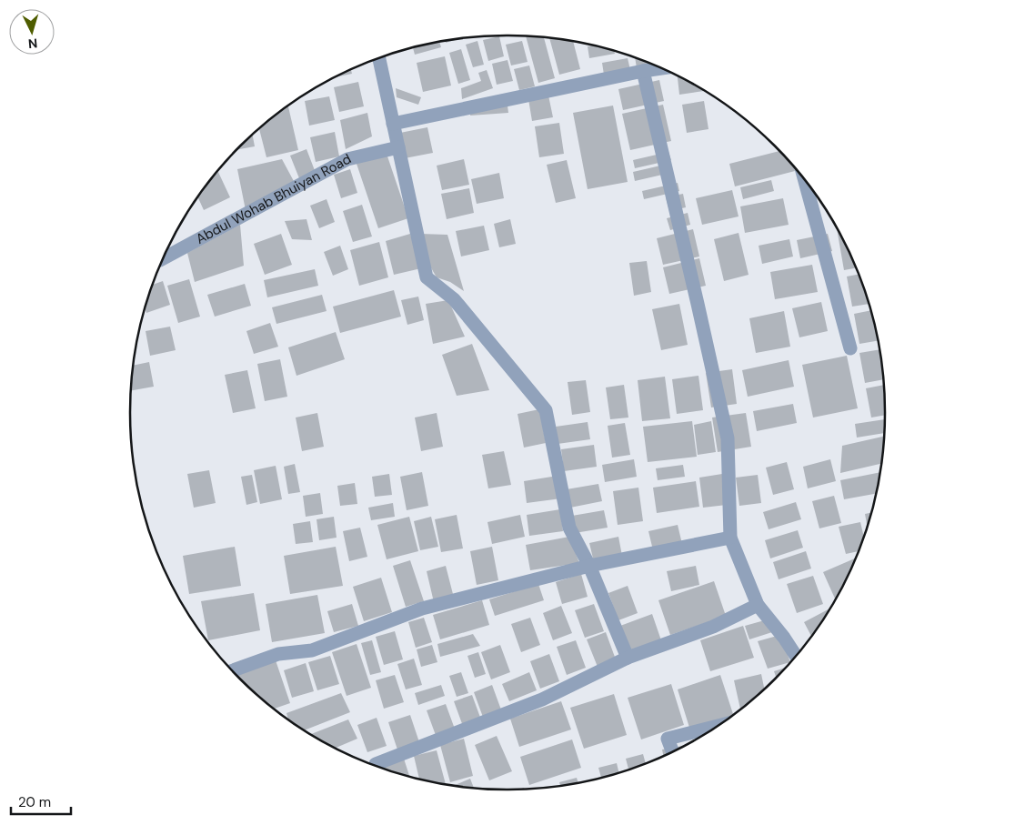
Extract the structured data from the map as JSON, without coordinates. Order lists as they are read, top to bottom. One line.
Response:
{"streets":{"street":["Abdul Wohab Bhuiyan Road"]},"scale_bar":"20 m","north":"bottom"}
